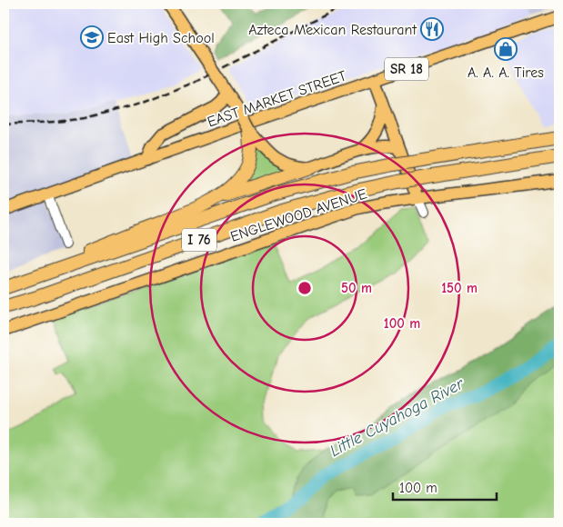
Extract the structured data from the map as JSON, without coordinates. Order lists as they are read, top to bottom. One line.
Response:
{"streets":{"highway":["I 76"],"main road":["SR 18","EAST MARKET STREET","ENGLEWOOD AVENUE"]},"water":["Little Cuyahoga River"],"places":{"restaurant":["Azteca Mexican Restaurant"],"school or university":["East High School"],"shop":["A. A. A. Tires"]},"scale_bar":"100 m","rings":["50 m","150 m","100 m"]}
